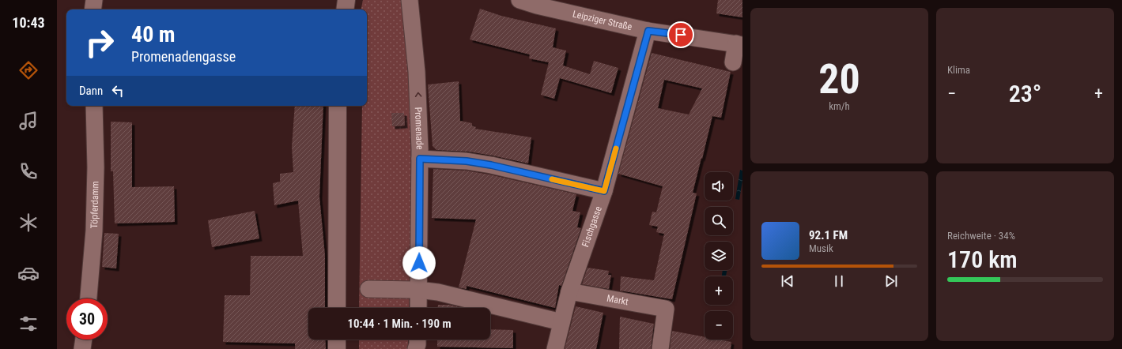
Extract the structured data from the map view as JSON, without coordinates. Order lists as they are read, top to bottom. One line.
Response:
{"streets":{"street":["Leipziger Straße","Promenade","Töpferdamm","Fischgasse","Markt"]},"crossings":[["Leipziger Straße","Fischgasse"],["Fischgasse","Markt"]],"page":{"tabs":"10:43","tile":[["20","km/h"],"Klima",["Reichweite · 34%","170 km"]],"turn":["40 m","Promenadengasse"],"then":"Dann","heat":["−","23°","+"],"map_buttons":["+","−"],"song":["92.1 FM","Musik"],"limit":"30","trip":"10:44 · 1 Min. · 190 m"}}
